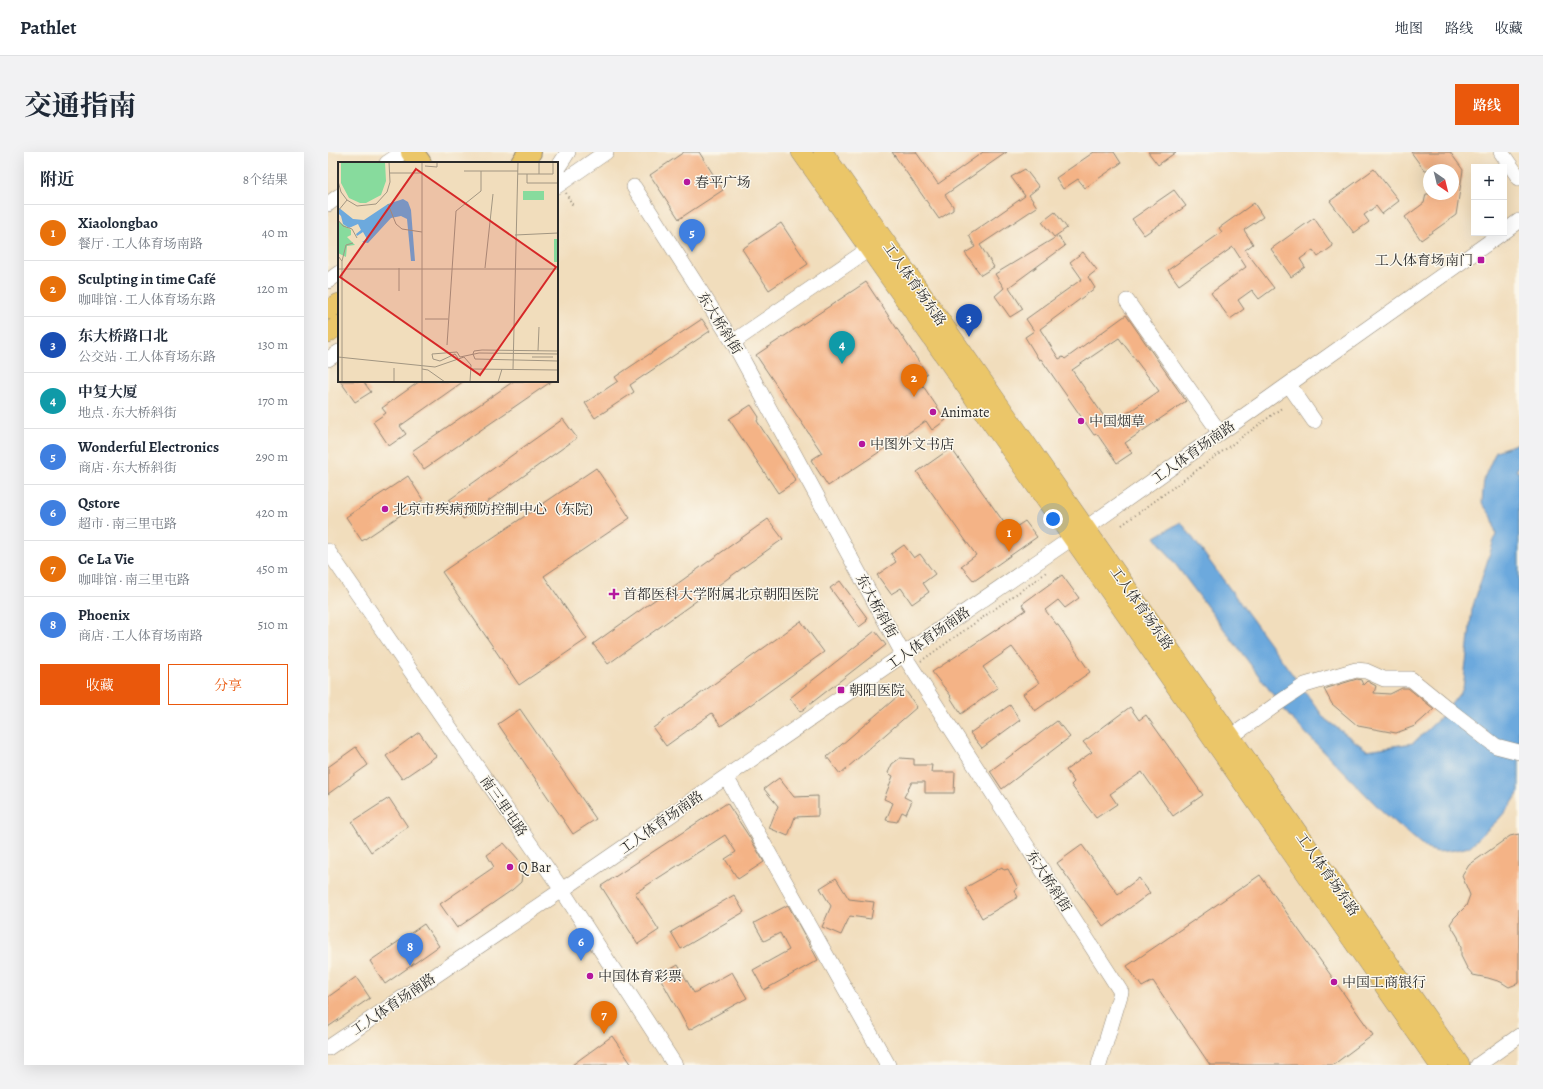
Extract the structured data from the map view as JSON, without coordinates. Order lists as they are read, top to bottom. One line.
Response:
{"streets":{"main road":["工人体育场东路"],"street":["东大桥斜街","工人体育场南路","南三里屯路"]},"crossings":[["工人体育场东路","工人体育场南路"],["东大桥斜街","工人体育场南路"],["工人体育场南路","南三里屯路"]],"places":{"other":["春平广场","Animate","中国烟草","中图外文书店","北京市疾病预防控制中心（东院)","Q Bar","中国体育彩票","中国工商银行"],"transit":["工人体育场南门","朝阳医院"],"health":["首都医科大学附属北京朝阳医院"]},"north":"bottom right","page":{"header":"Pathlet","nav":["地图","路线","收藏"],"title":"交通指南","buttons":["路线",["收藏","分享"]],"heading":["附近","8个结果"],"map_buttons":["+","−"],"list":[{"mark":"1","name":"Xiaolongbao","note":"餐厅 · 工人体育场南路","value":"40 m"},{"mark":"2","name":"Sculpting in time Café","note":"咖啡馆 · 工人体育场东路","value":"120 m"},{"mark":"3","name":"东大桥路口北","note":"公交站 · 工人体育场东路","value":"130 m"},{"mark":"4","name":"中复大厦","note":"地点 · 东大桥斜街","value":"170 m"},{"mark":"5","name":"Wonderful Electronics","note":"商店 · 东大桥斜街","value":"290 m"},{"mark":"6","name":"Qstore","note":"超市 · 南三里屯路","value":"420 m"},{"mark":"7","name":"Ce La Vie","note":"咖啡馆 · 南三里屯路","value":"450 m"},{"mark":"8","name":"Phoenix","note":"商店 · 工人体育场南路","value":"510 m"}],"pins":["5","3","4","2","1","6","8","7"]}}
